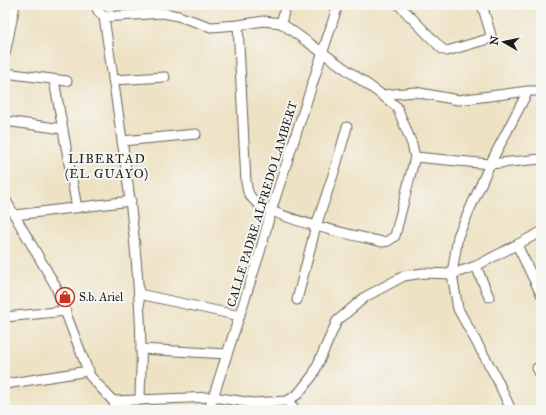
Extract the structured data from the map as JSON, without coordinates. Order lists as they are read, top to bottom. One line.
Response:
{"streets":{"street":["CALLE PADRE ALFREDO LAMBERT"]},"districts":["LIBERTAD (EL GUAYO)"],"places":{"shop":["S.b. Ariel"]},"north":"left"}
